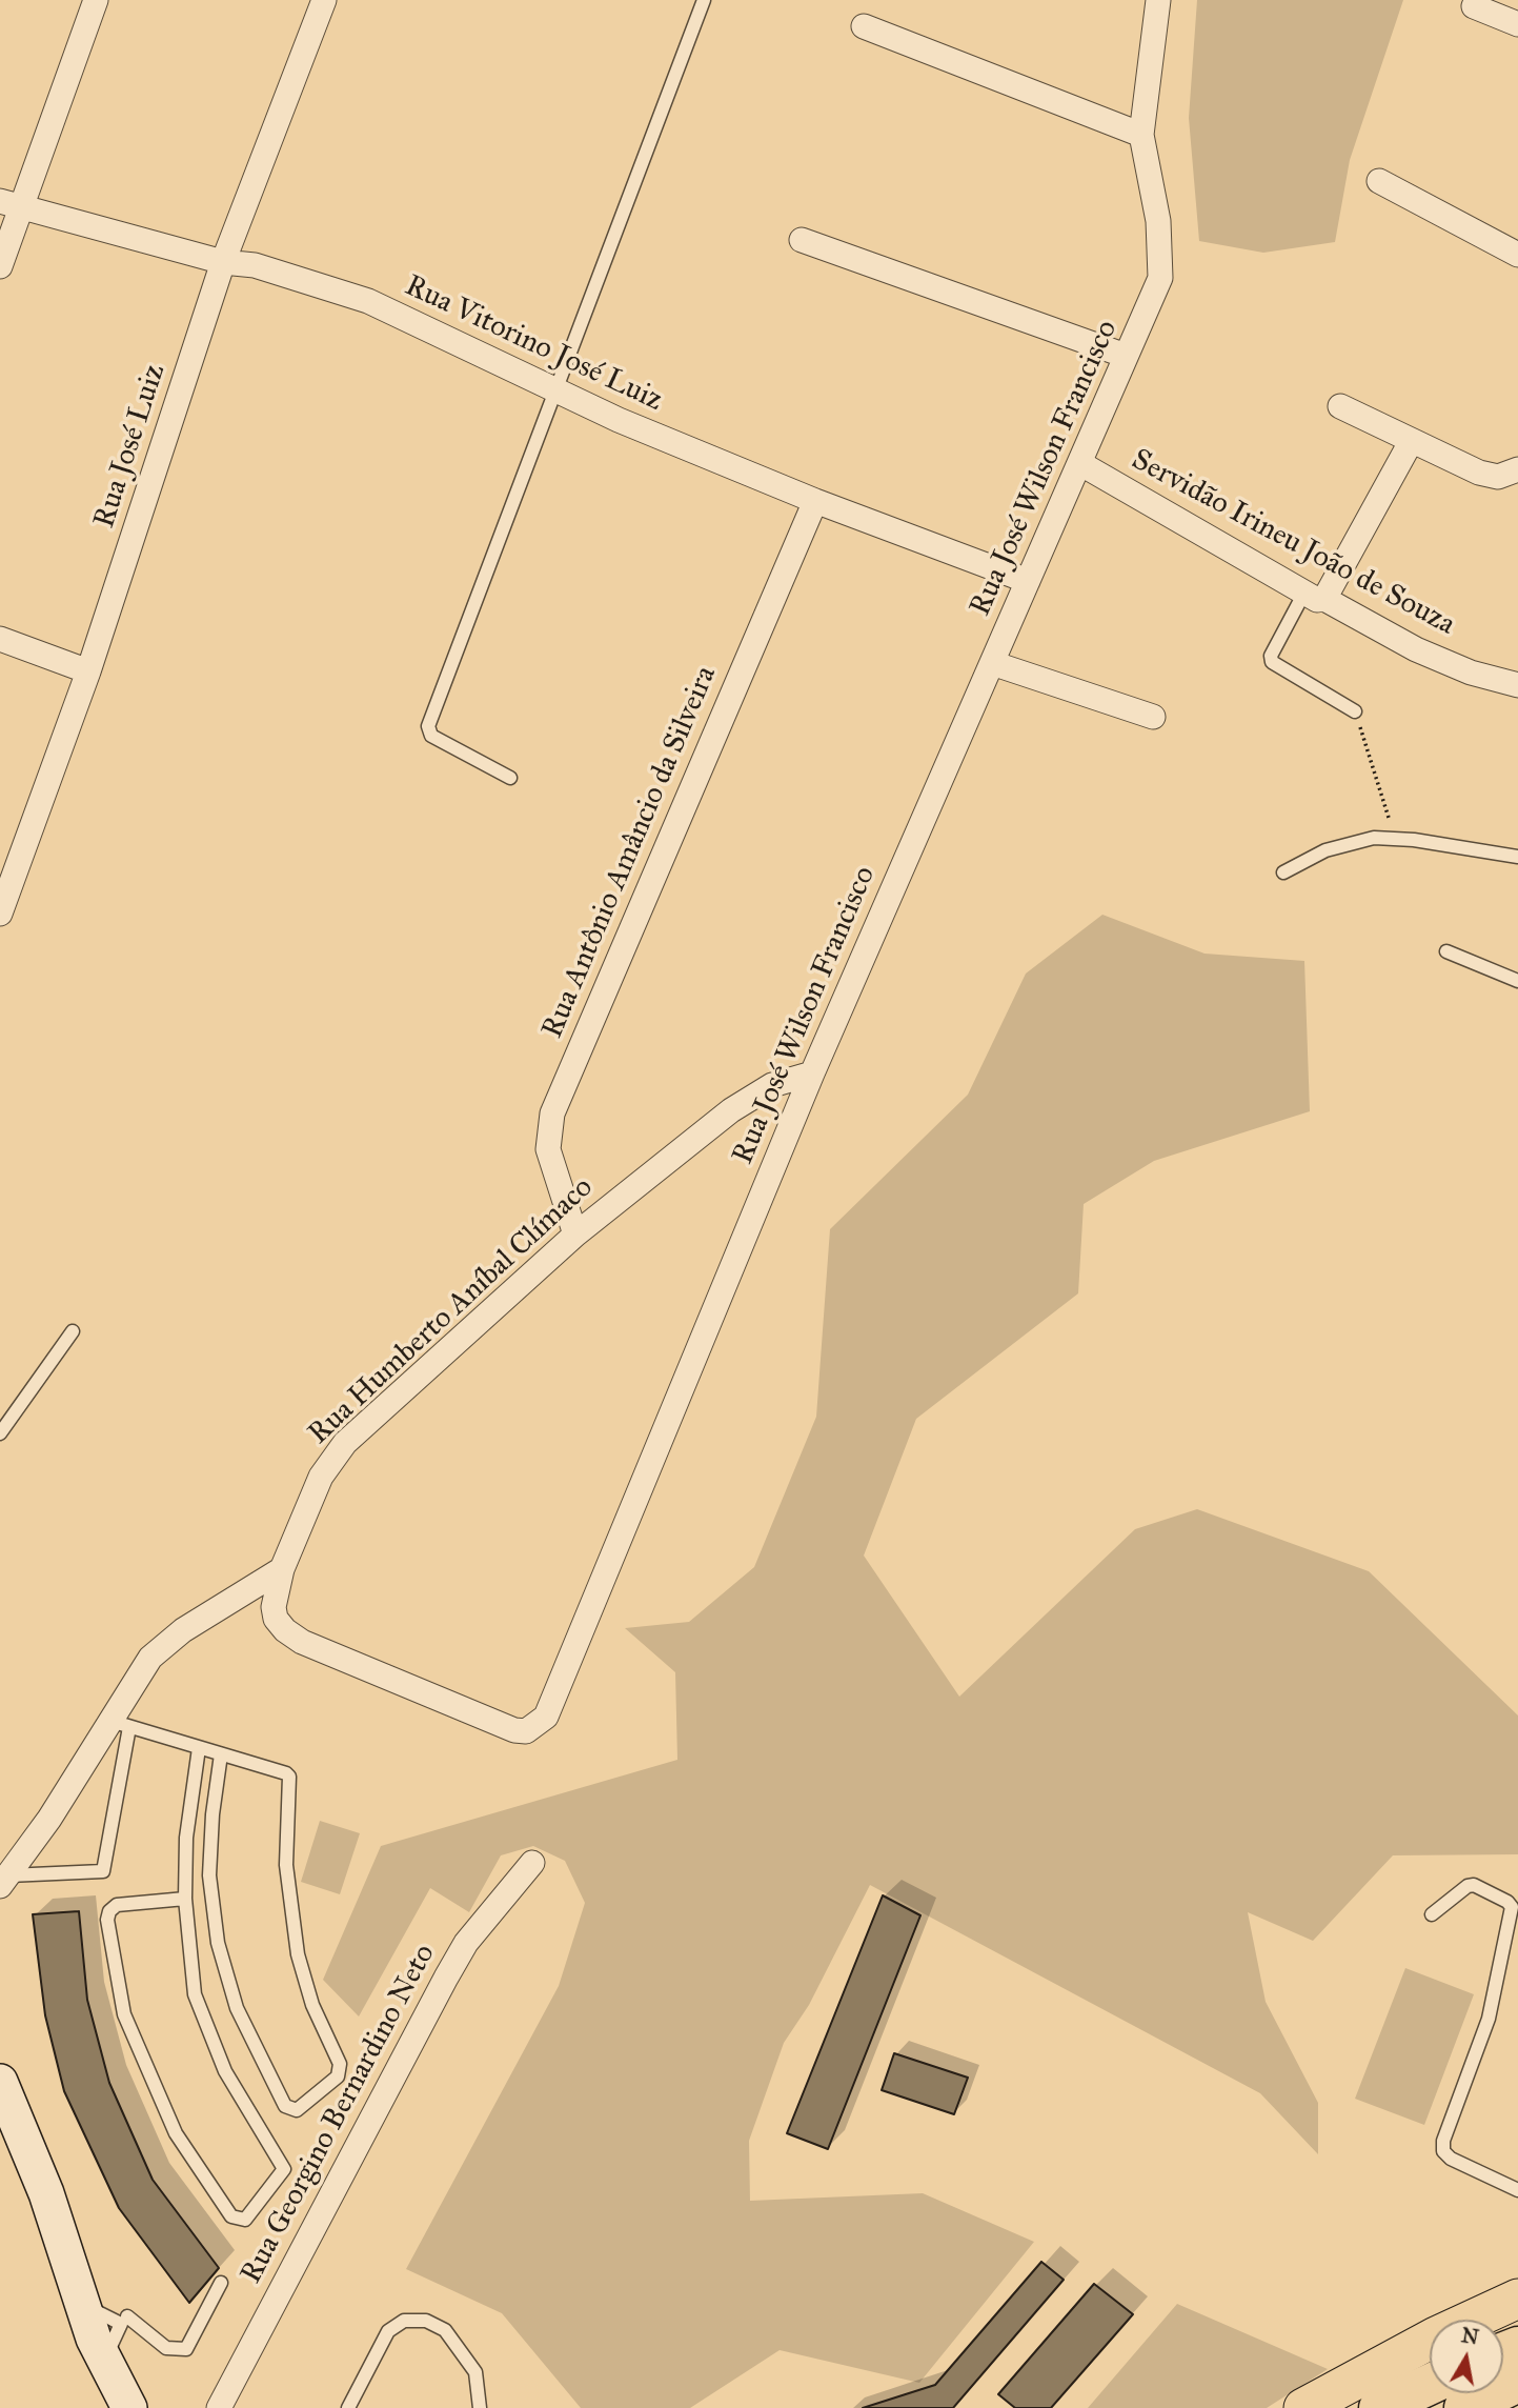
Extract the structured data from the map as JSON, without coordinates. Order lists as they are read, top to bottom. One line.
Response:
{"streets":{"street":["Rua Vitorino José Luiz","Rua José Luiz","Rua José Wilson Francisco","Servidão Irineu João de Souza","Rua Antônio Amâncio da Silveira","Rua Humberto Aníbal Clímaco","Rua Georgino Bernardino Neto"]},"crossings":[["Rua Vitorino José Luiz","Rua José Luiz"],["Rua Vitorino José Luiz","Rua José Wilson Francisco"],["Rua Vitorino José Luiz","Rua Antônio Amâncio da Silveira"],["Rua José Wilson Francisco","Servidão Irineu João de Souza"],["Rua José Wilson Francisco","Rua Humberto Aníbal Clímaco"],["Rua Antônio Amâncio da Silveira","Rua Humberto Aníbal Clímaco"]],"north":"top"}
